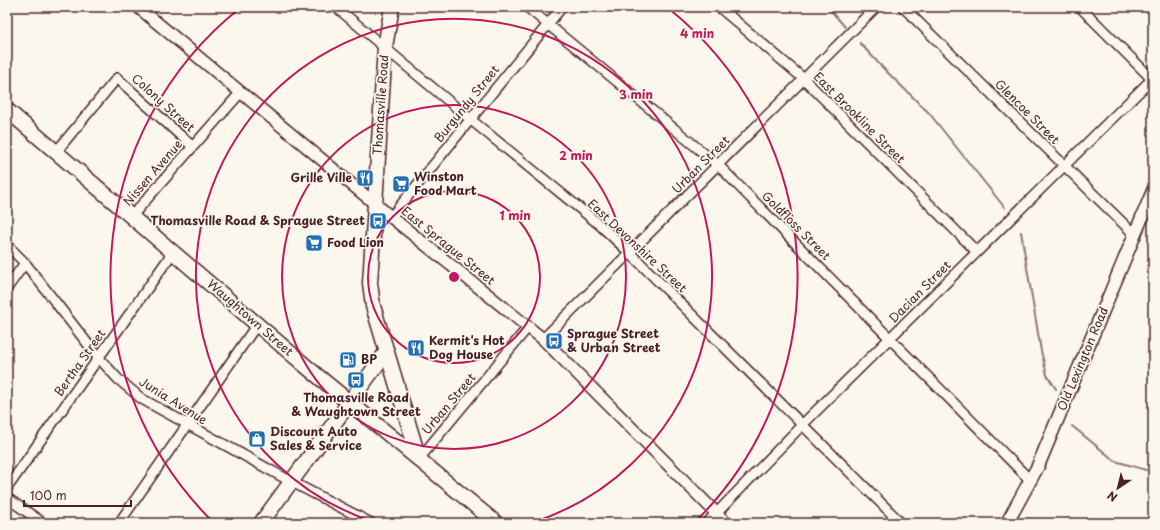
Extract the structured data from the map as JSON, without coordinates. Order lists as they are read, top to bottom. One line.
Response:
{"streets":{"main road":["Thomasville Road","Waughtown Street","Old Lexington Road"],"street":["Colony Street","Burgundy Street","Glencoe Street","East Brookline Street","Urban Street","Nissen Avenue","Goldfloss Street","East Sprague Street","East Devonshire Street","Dacian Street","Bertha Street","Junia Avenue"]},"crossings":[["Colony Street","Nissen Avenue"],["Colony Street","Waughtown Street"],["Burgundy Street","Goldfloss Street"],["Burgundy Street","East Sprague Street"],["Burgundy Street","East Devonshire Street"],["Thomasville Road","Urban Street"],["Thomasville Road","East Sprague Street"],["Thomasville Road","East Devonshire Street"],["Thomasville Road","Waughtown Street"],["Glencoe Street","Dacian Street"],["Glencoe Street","Old Lexington Road"],["East Brookline Street","Urban Street"],["East Brookline Street","Dacian Street"],["Urban Street","Goldfloss Street"],["Urban Street","East Sprague Street"],["Urban Street","East Devonshire Street"],["Urban Street","Waughtown Street"],["Nissen Avenue","East Sprague Street"],["Nissen Avenue","Waughtown Street"],["Goldfloss Street","Dacian Street"],["Goldfloss Street","Old Lexington Road"],["East Sprague Street","Dacian Street"],["East Devonshire Street","Dacian Street"],["Waughtown Street","Bertha Street"],["Bertha Street","Junia Avenue"]],"places":{"restaurant":["Grille Ville","Kermit's Hot Dog House"],"supermarket":["Winston Food Mart","Food Lion"],"bus stop":["Thomasville Road & Sprague Street","Sprague Street & Urban Street","Thomasville Road & Waughtown Street"],"fuel station":["BP"],"shop":["Discount Auto Sales & Service"]},"scale_bar":"100 m","north":"bottom left","rings":["4 min","3 min","2 min","1 min"]}
